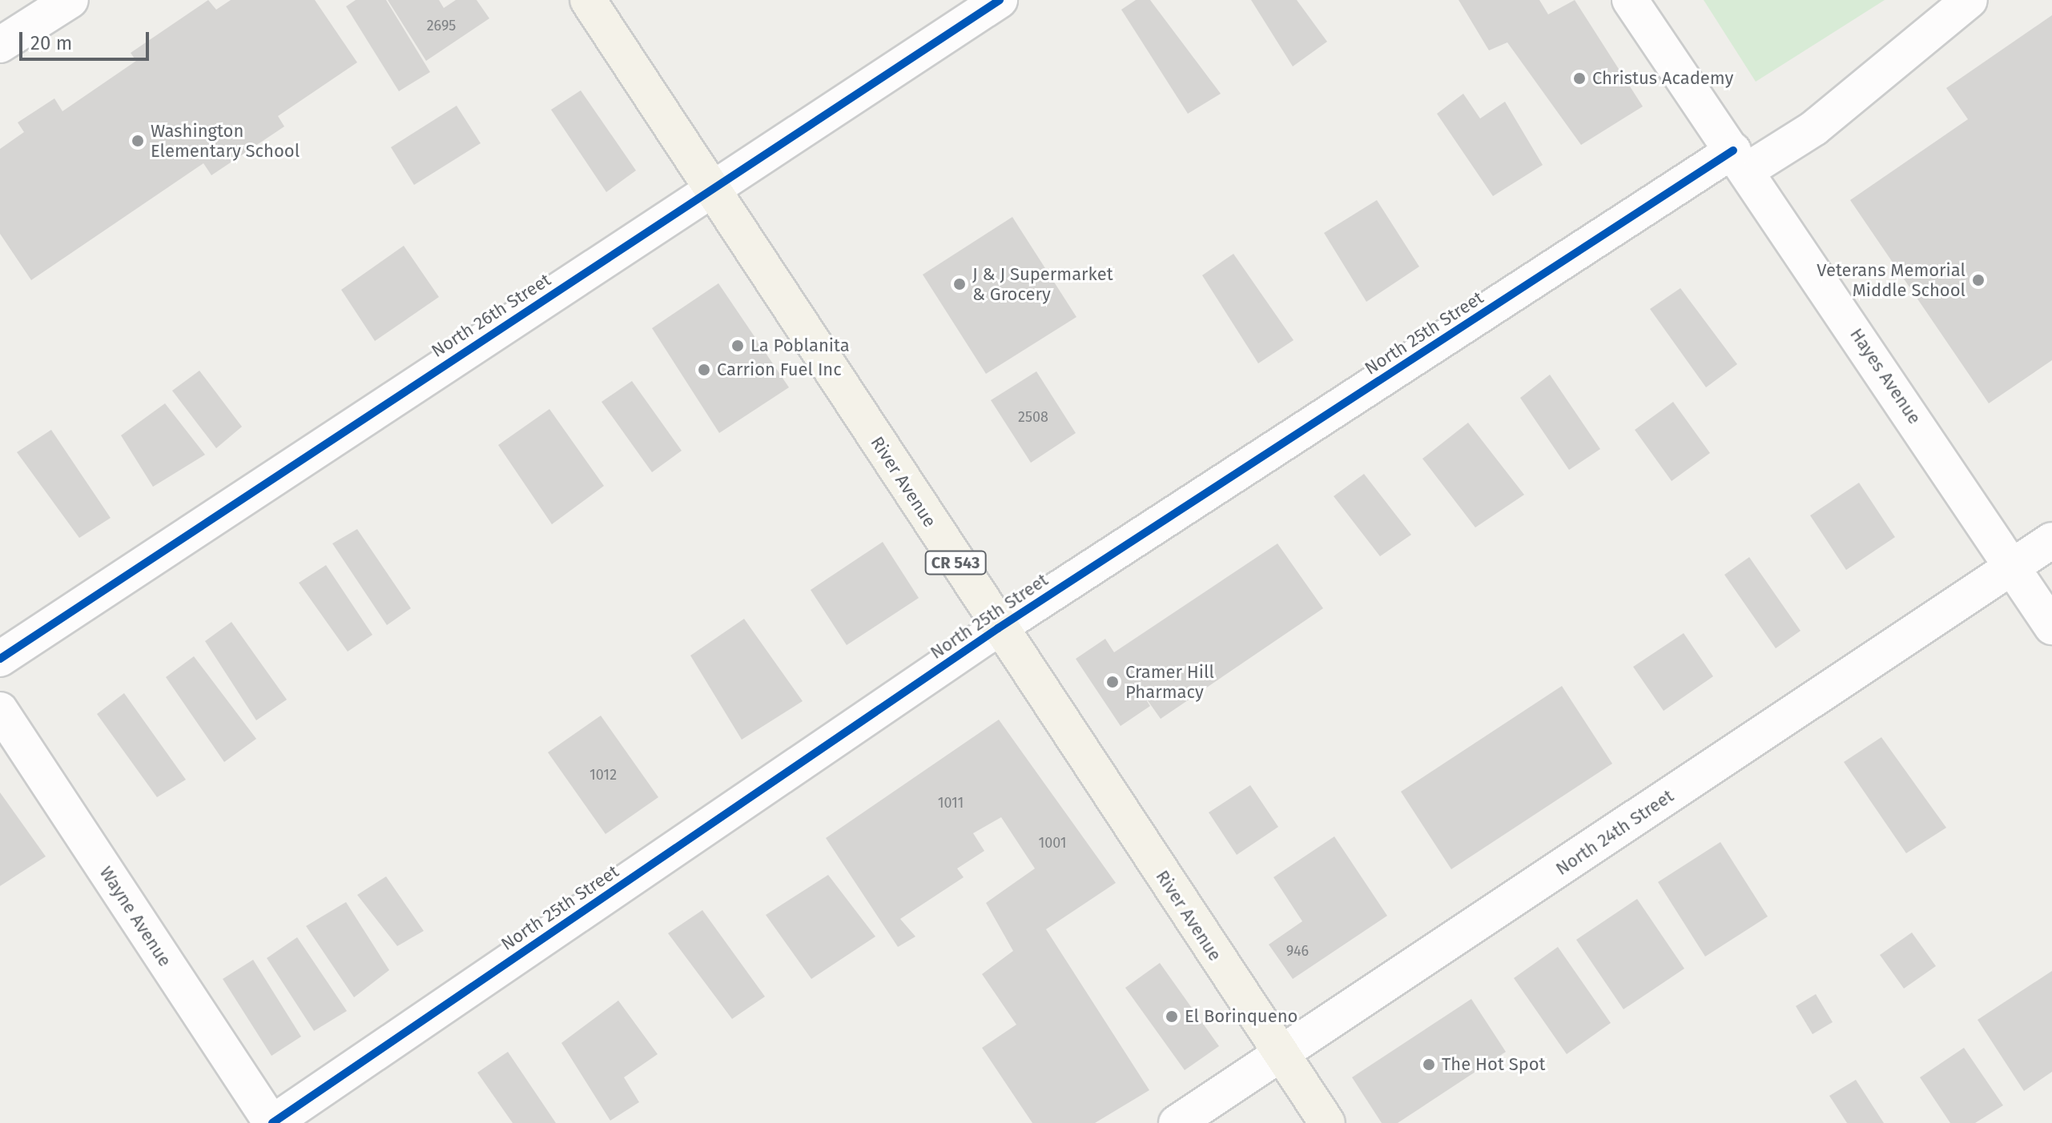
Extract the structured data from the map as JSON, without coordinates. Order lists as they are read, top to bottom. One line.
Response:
{"streets":{"main road":["River Avenue","CR 543"],"street":["North 26th Street","North 25th Street","Hayes Avenue","North 24th Street","Wayne Avenue"]},"crossings":[["North 26th Street","River Avenue"],["North 25th Street","Hayes Avenue"],["North 25th Street","River Avenue"],["North 25th Street","Wayne Avenue"],["Hayes Avenue","North 24th Street"],["River Avenue","North 24th Street"]],"places":["Christus Academy","Washington Elementary School","Veterans Memorial Middle School","J & J Supermarket & Grocery","La Poblanita","Carrion Fuel Inc","Cramer Hill Pharmacy","El Borinqueno","The Hot Spot"],"house_numbers":["2695","2508","1012","1011","1001","946"],"scale_bar":"20 m"}
